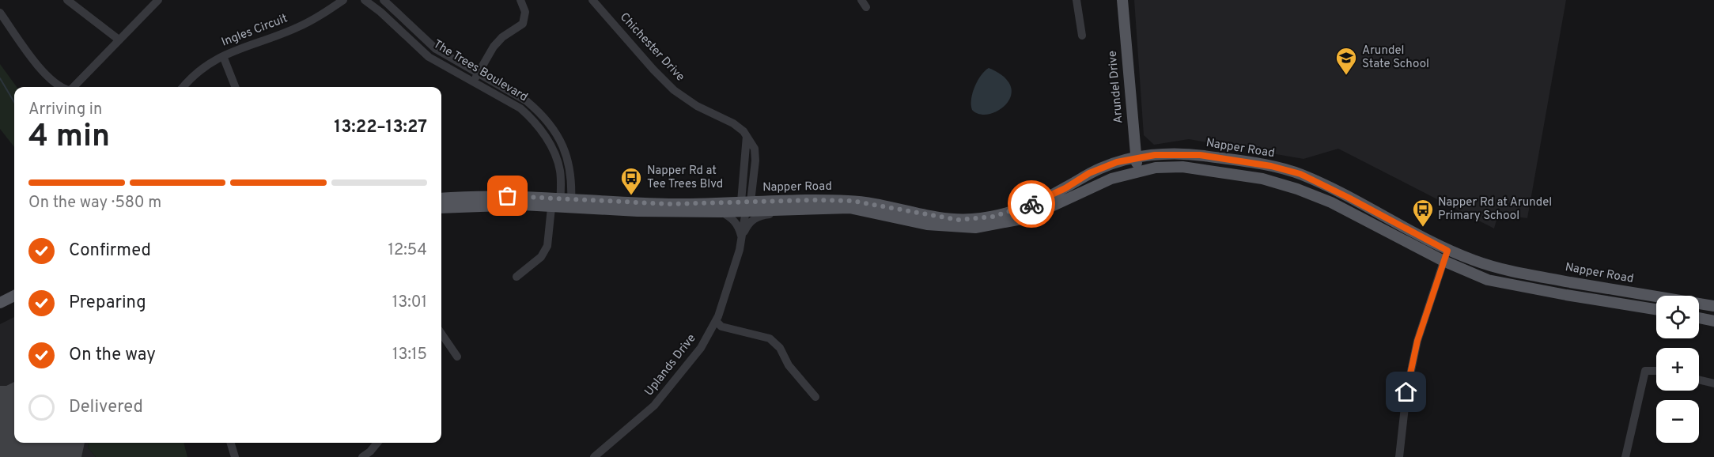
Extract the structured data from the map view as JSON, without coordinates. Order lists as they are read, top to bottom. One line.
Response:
{"streets":{"main road":["Arundel Drive","Napper Road"],"street":["Ingles Circuit","Chichester Drive","The Trees Boulevard","Uplands Drive"]},"crossings":[["Chichester Drive","Napper Road"],["Chichester Drive","Uplands Drive"],["The Trees Boulevard","Napper Road"],["Arundel Drive","Napper Road"],["Napper Road","Uplands Drive"]],"places":{"school or university":["Arundel State School"],"bus stop":["Napper Rd at Tee Trees Blvd","Napper Rd at Arundel Primary School"]},"page":{"heading":["4 min","Arriving in","13:22–13:27"],"bar":"On the way · 580 m","list":[["Confirmed","12:54"],["Preparing","13:01"],["On the way","13:15"],"Delivered"],"map_buttons":["+","−"]}}
